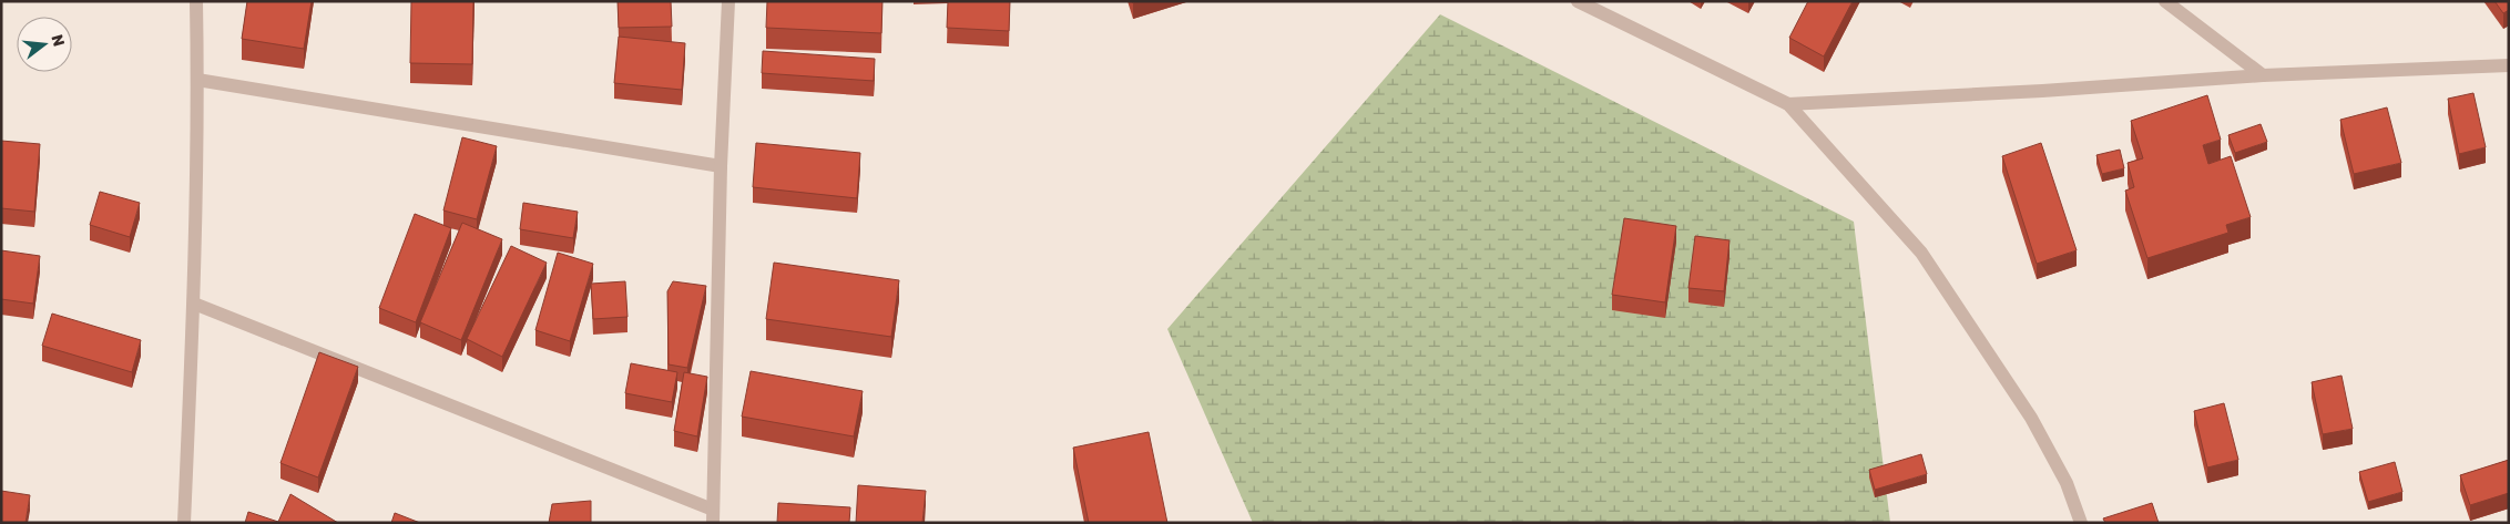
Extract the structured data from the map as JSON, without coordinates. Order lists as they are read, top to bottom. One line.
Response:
{"north":"right"}
